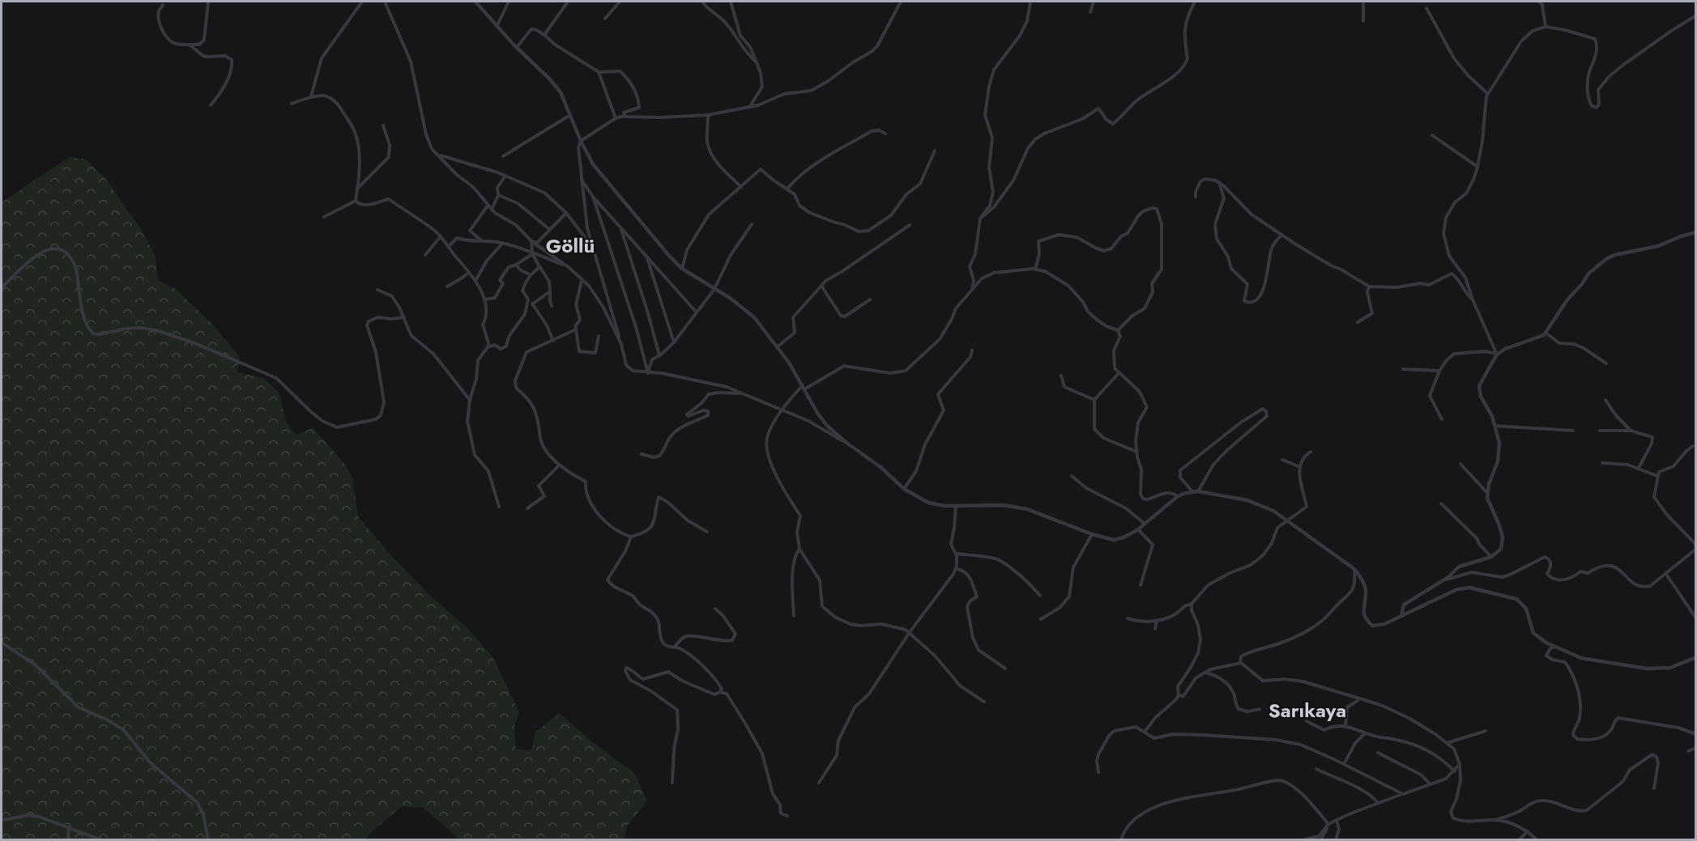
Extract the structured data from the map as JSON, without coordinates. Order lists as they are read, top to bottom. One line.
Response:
{"districts":["Göllü","Sarıkaya"]}
